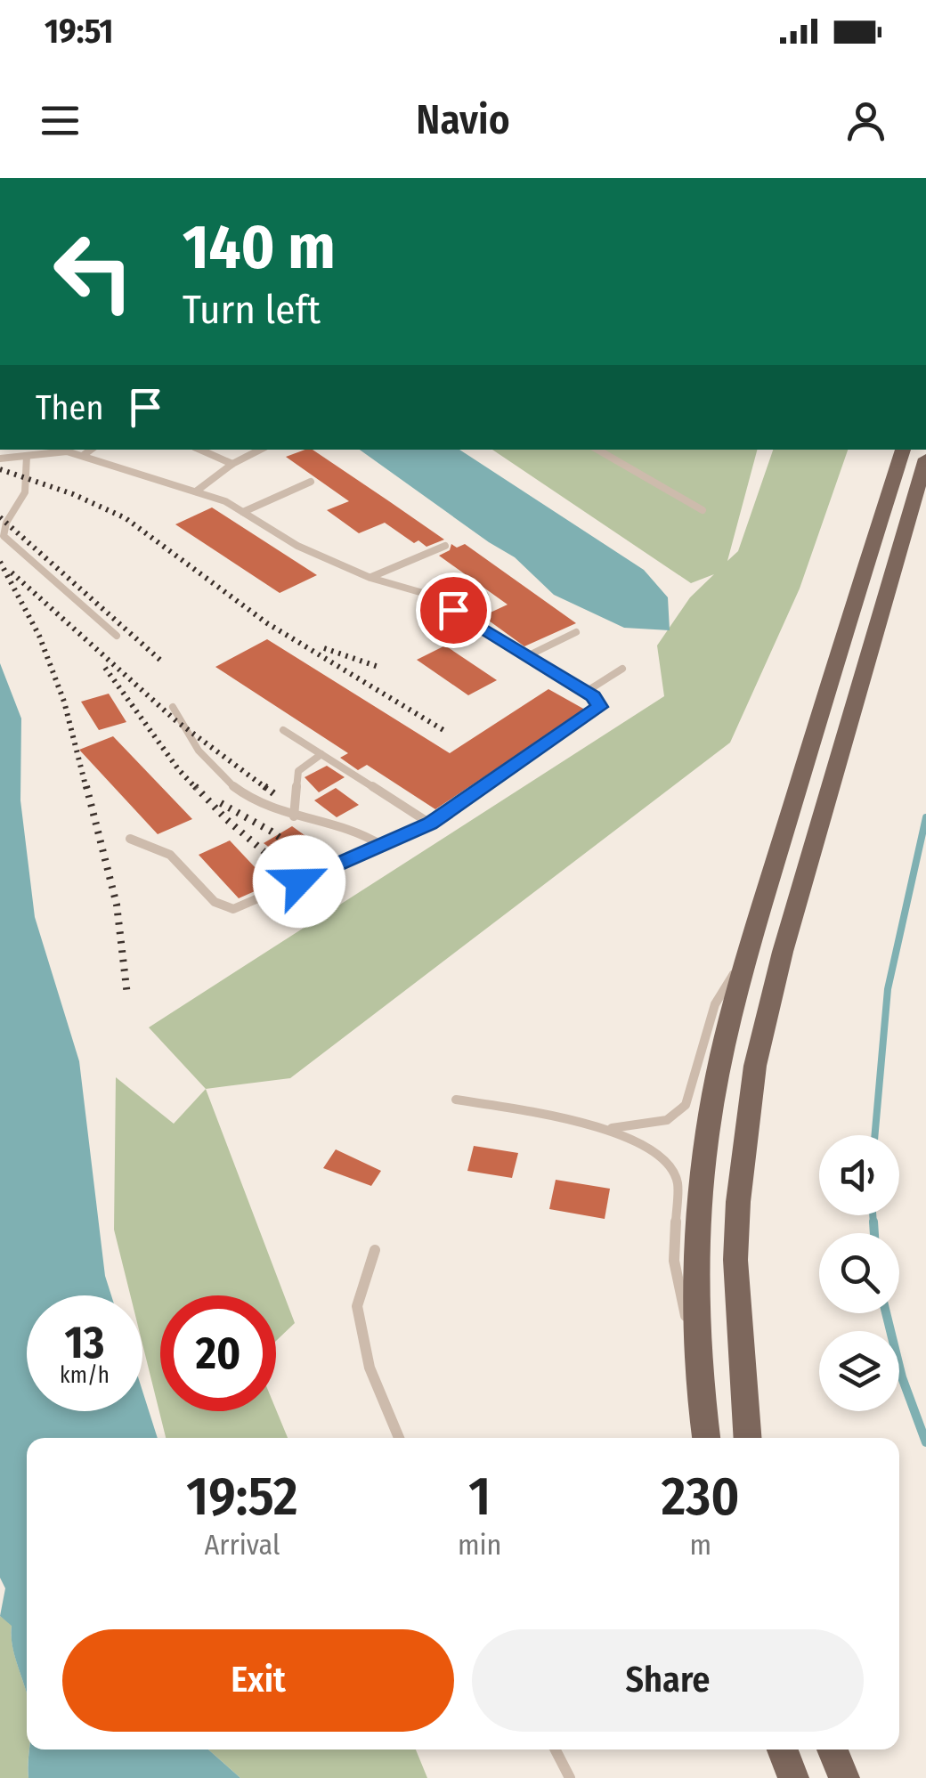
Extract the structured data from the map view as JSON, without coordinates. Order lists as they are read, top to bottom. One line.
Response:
{"page":{"status":"19:51","header":"Navio","turn":["140 m","Turn left"],"then":"Then","speed":"13 km/h","limit":"20","eta":["19:52","Arrival","1","min","230","m"],"buttons":["Exit","Share"]}}
